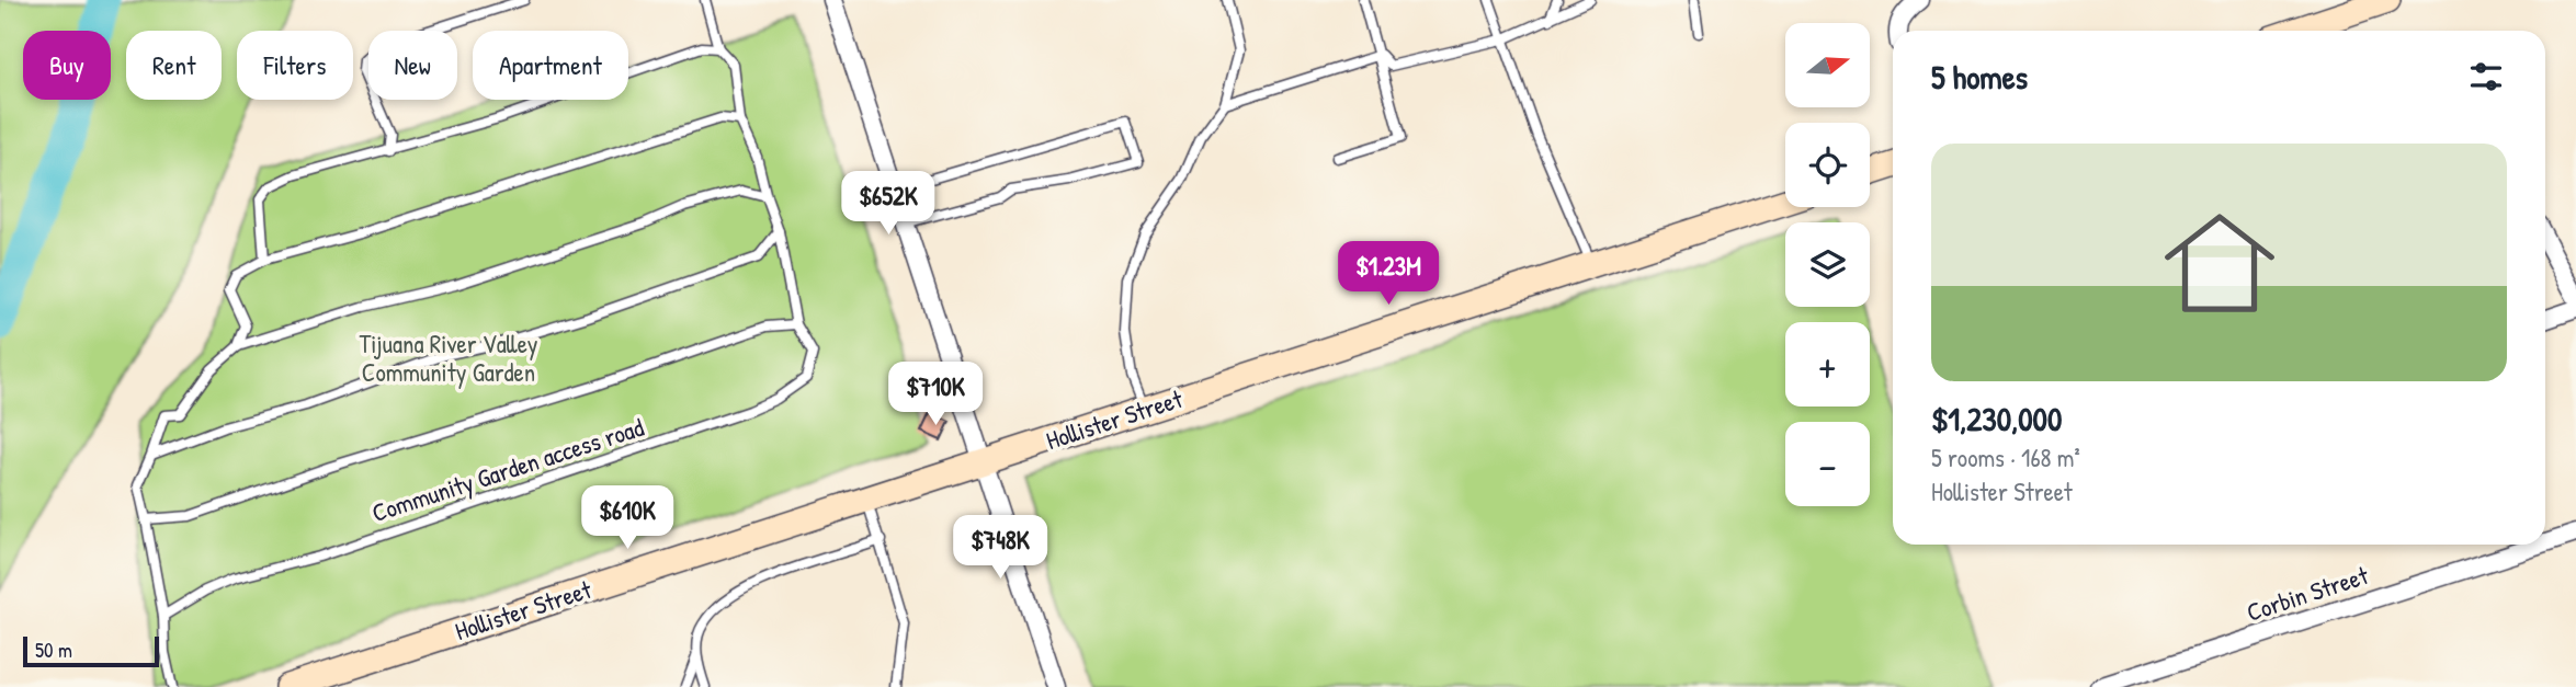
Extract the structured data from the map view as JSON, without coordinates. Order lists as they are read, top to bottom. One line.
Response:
{"streets":{"street":["Hollister Street","Corbin Street"],"lane":["Community Garden access road"]},"parks":["Tijuana River Valley Community Garden"],"scale_bar":"50 m","north":"right","page":{"map_buttons":["+","−"],"chip":["Buy","Rent","Filters","New","Apartment"],"heading":"5 homes","list":[{"name":"$1,230,000","note":"5 rooms · 168 m² · Hollister Street"}],"price":["$652K","$1.23M","$710K","$610K","$748K"],"scale":"50 m"}}
